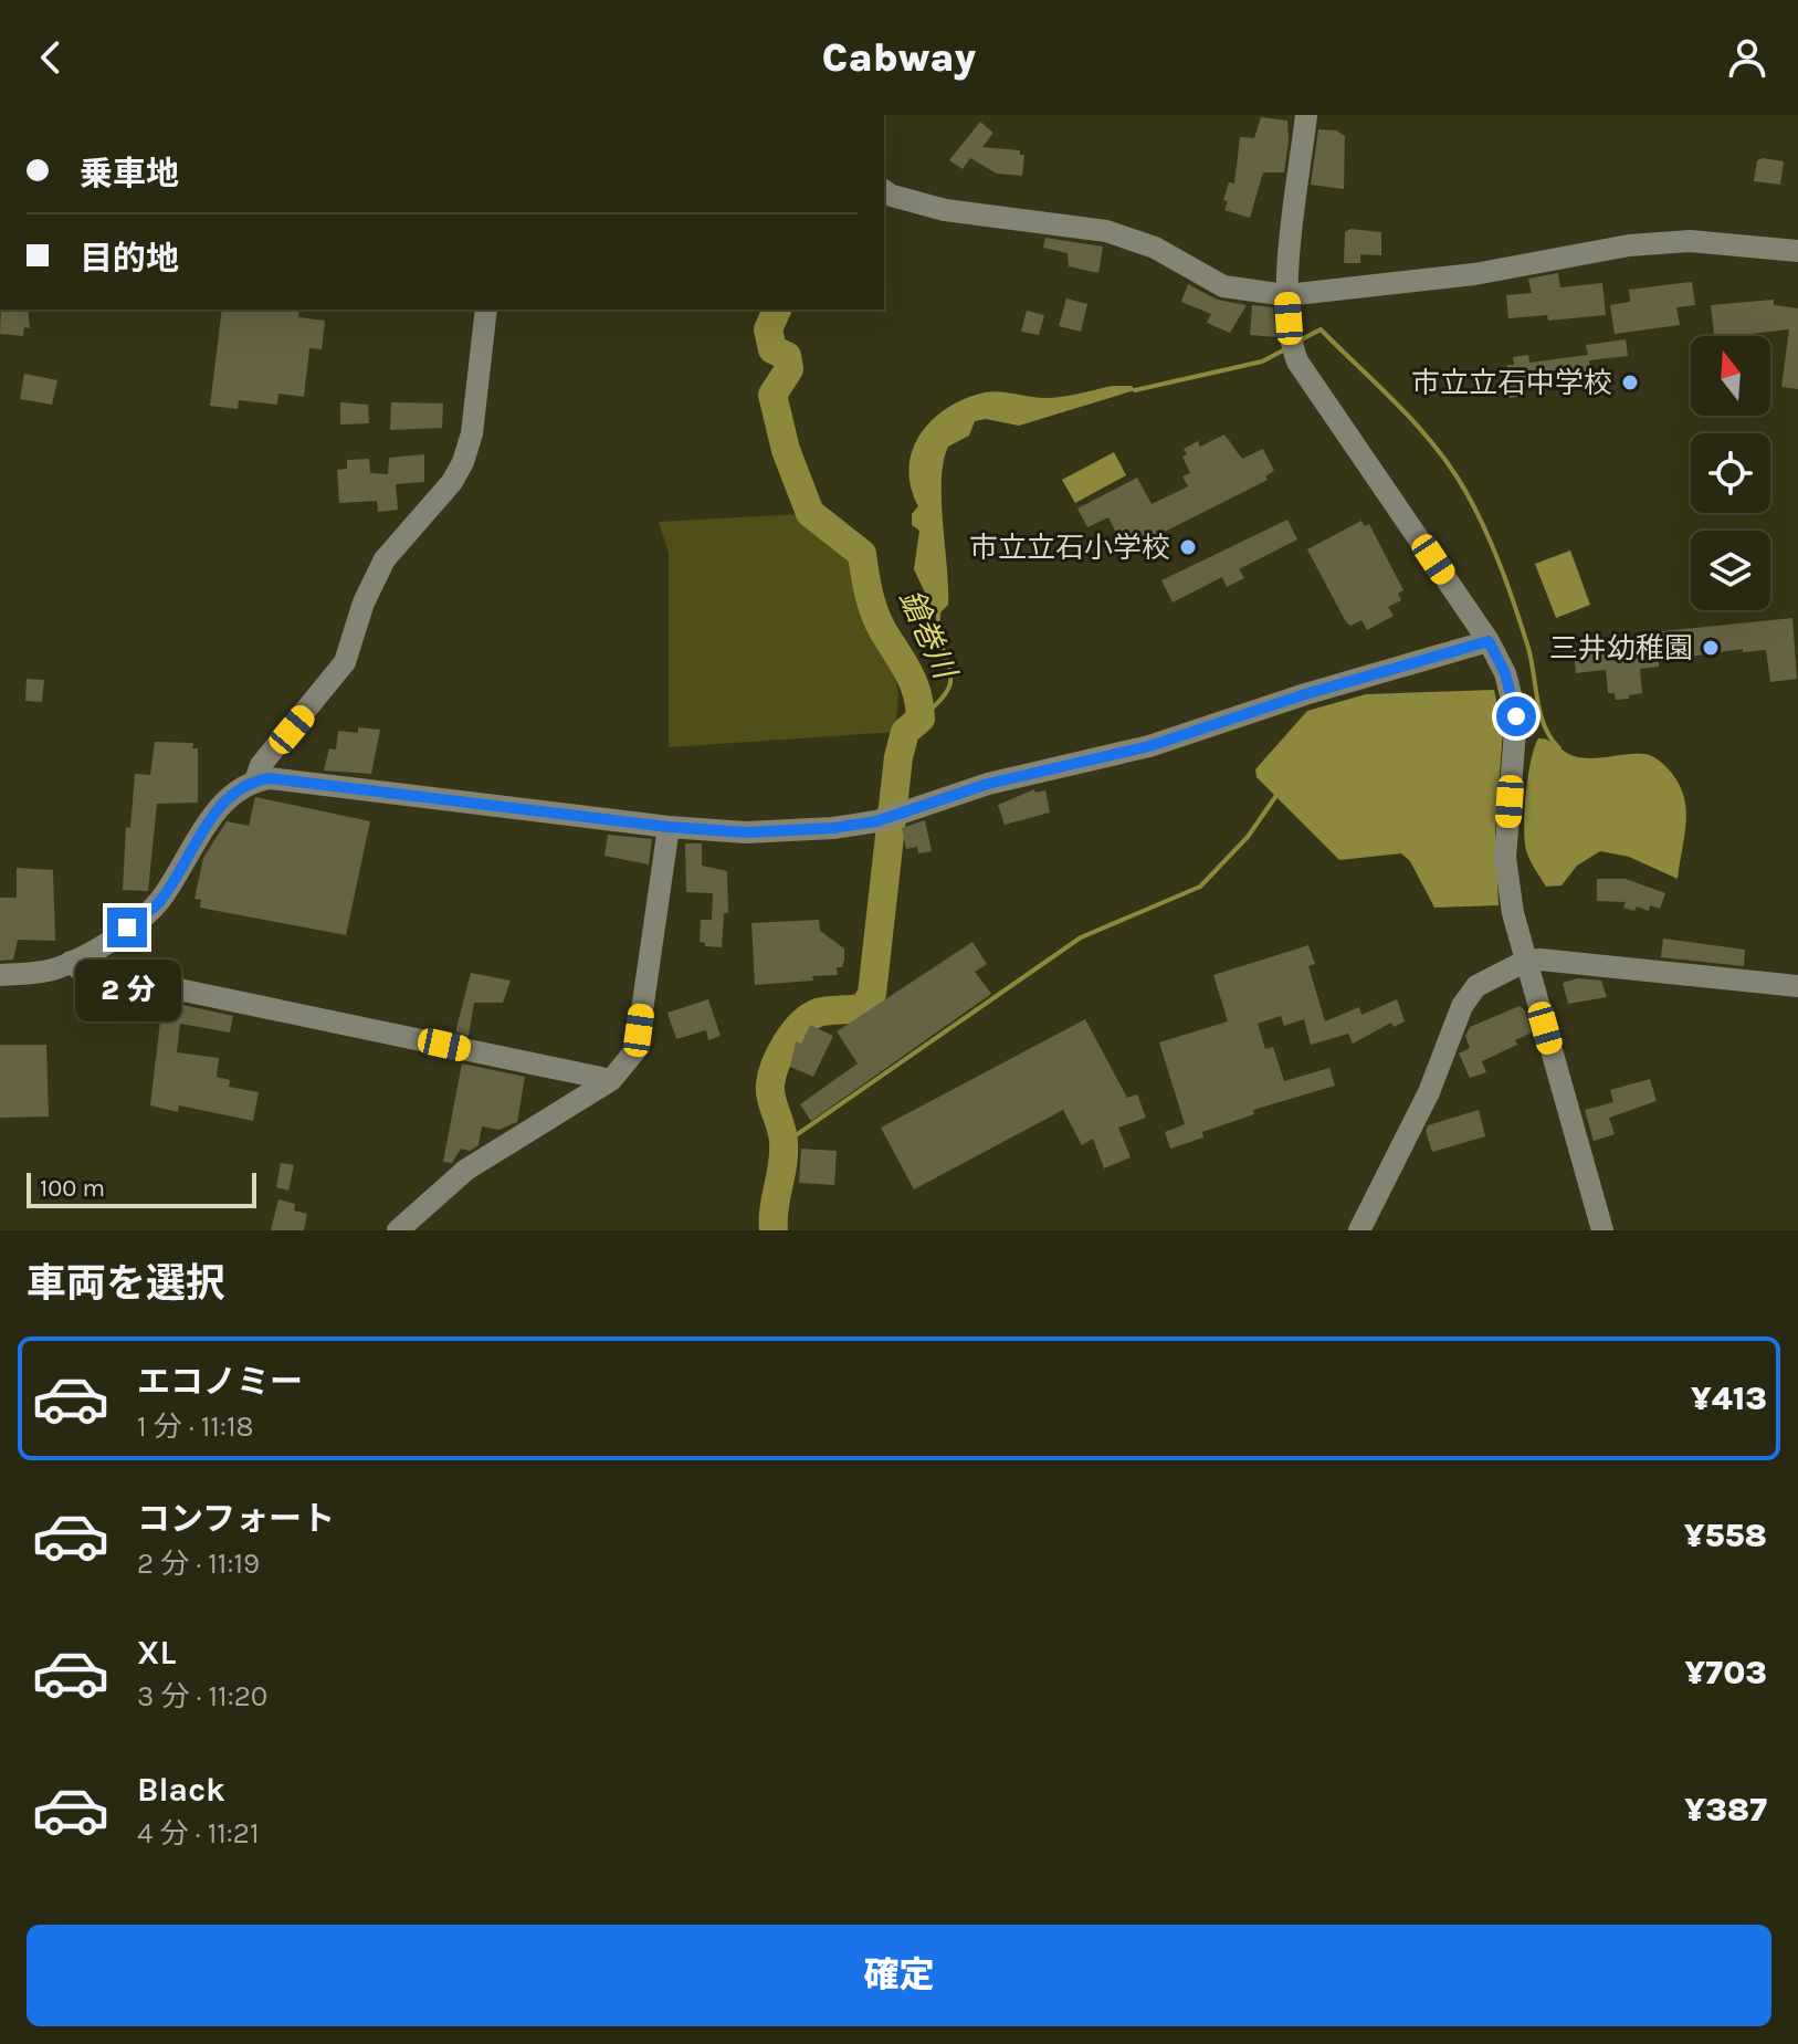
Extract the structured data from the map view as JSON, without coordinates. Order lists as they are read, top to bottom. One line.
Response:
{"water":["鎗巻川"],"places":["市立立石中学校","市立立石小学校","三井幼稚園"],"scale_bar":"100 m","north":"top","page":{"header":"Cabway","banner":["乗車地","目的地"],"bubble":"2 分","scale":"100 m","heading":"車両を選択","list":[{"name":"エコノミー","note":"1 分 · 11:18","value":"¥413"},{"name":"コンフォート","note":"2 分 · 11:19","value":"¥558"},{"name":"XL","note":"3 分 · 11:20","value":"¥703"},{"name":"Black","note":"4 分 · 11:21","value":"¥387"}],"buttons":"確定"}}
